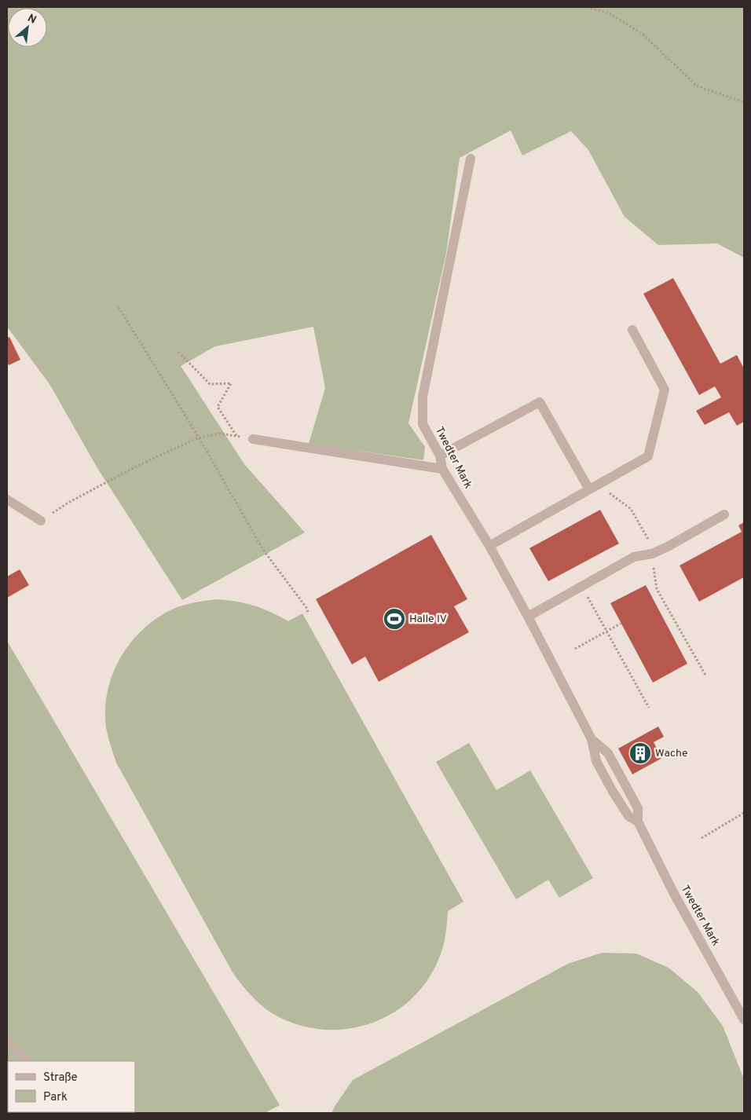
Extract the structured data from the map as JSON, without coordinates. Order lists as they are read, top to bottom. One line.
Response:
{"streets":{"street":["Twedter Mark"]},"places":{"sports":["Halle IV"],"building":["Wache"]},"legend":["Straße","Park"],"north":"top right"}
